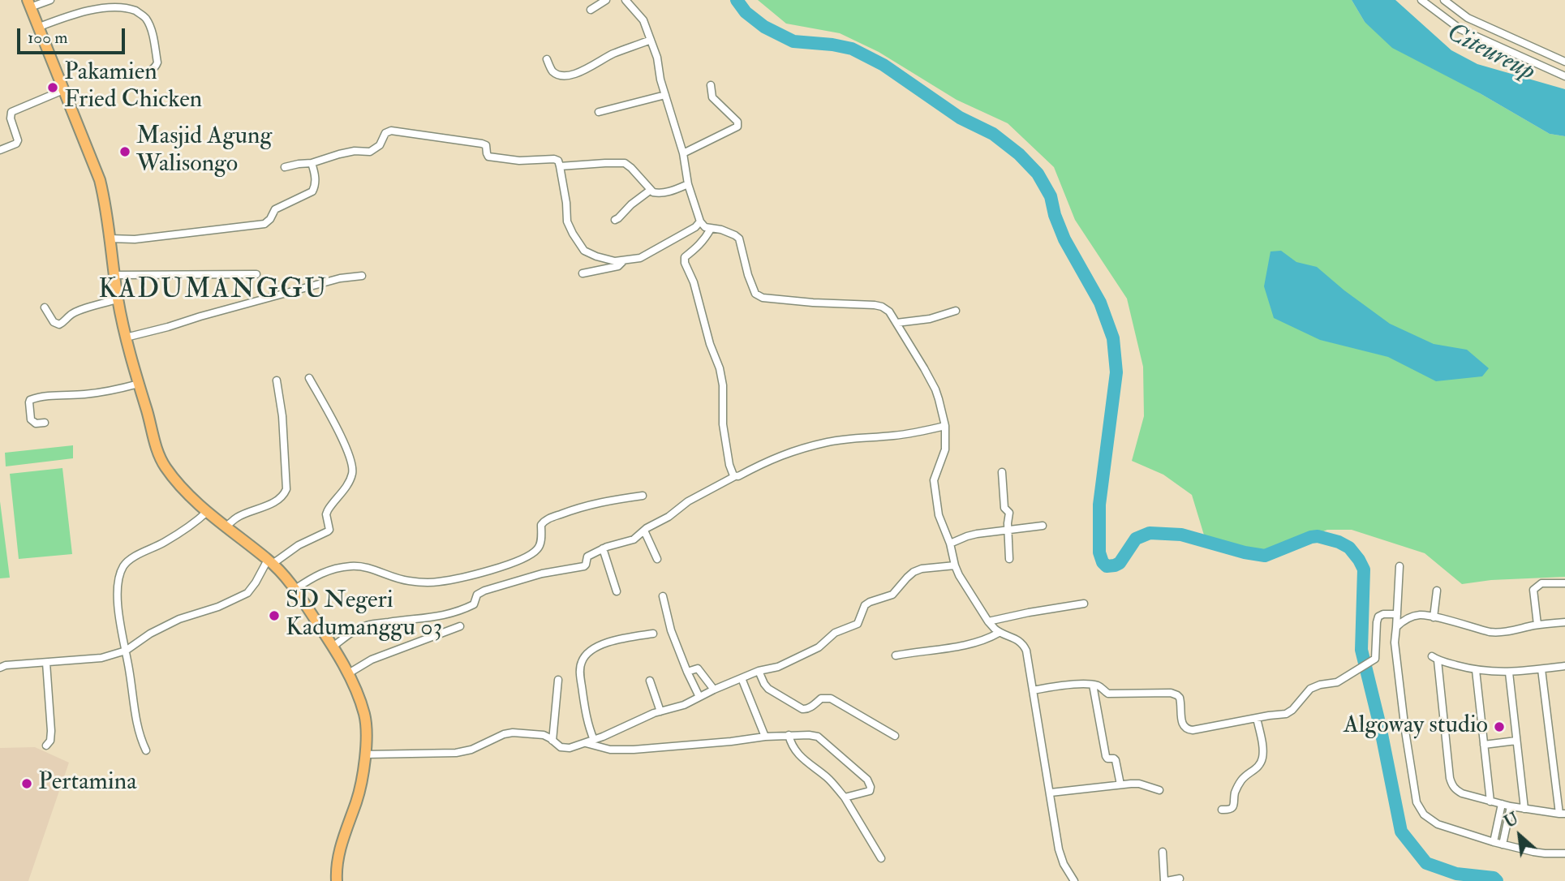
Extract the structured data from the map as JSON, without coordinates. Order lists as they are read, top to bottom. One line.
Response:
{"districts":["KADUMANGGU"],"water":["Citeureup"],"places":["Pakamien Fried Chicken","Masjid Agung Walisongo","SD Negeri Kadumanggu 03","Algoway studio","Pertamina"],"scale_bar":"100 m","north":"top left"}
